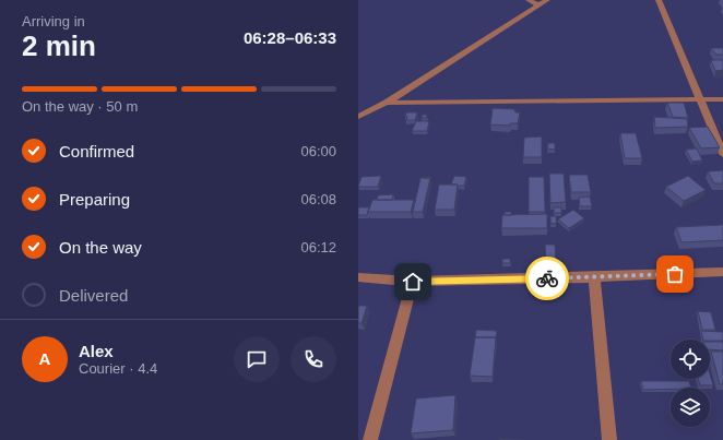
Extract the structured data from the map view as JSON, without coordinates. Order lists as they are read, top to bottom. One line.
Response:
{"page":{"heading":["2 min","Arriving in","06:28–06:33"],"panel":["Alex","Courier · 4.4"],"bar":"On the way · 50 m","list":[["Confirmed","06:00"],["Preparing","06:08"],["On the way","06:12"],"Delivered"],"round":"A"}}
